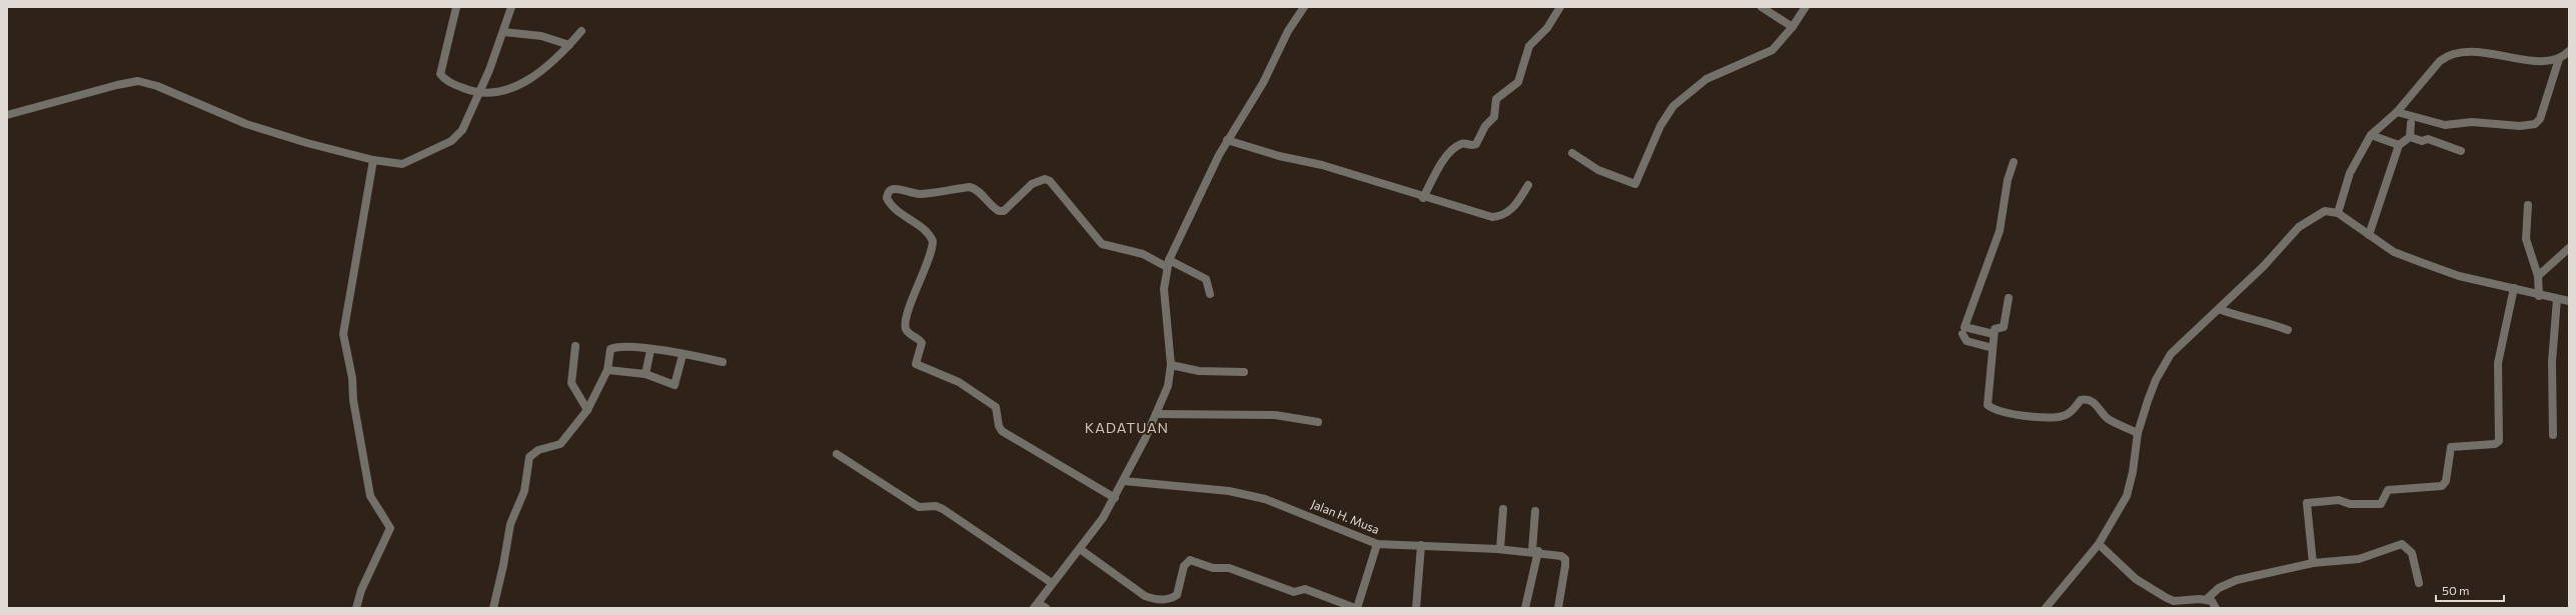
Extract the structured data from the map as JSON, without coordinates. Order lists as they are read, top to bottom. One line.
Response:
{"streets":{"street":["Jalan H. Musa"]},"districts":["KADATUAN"],"scale_bar":"50 m"}
